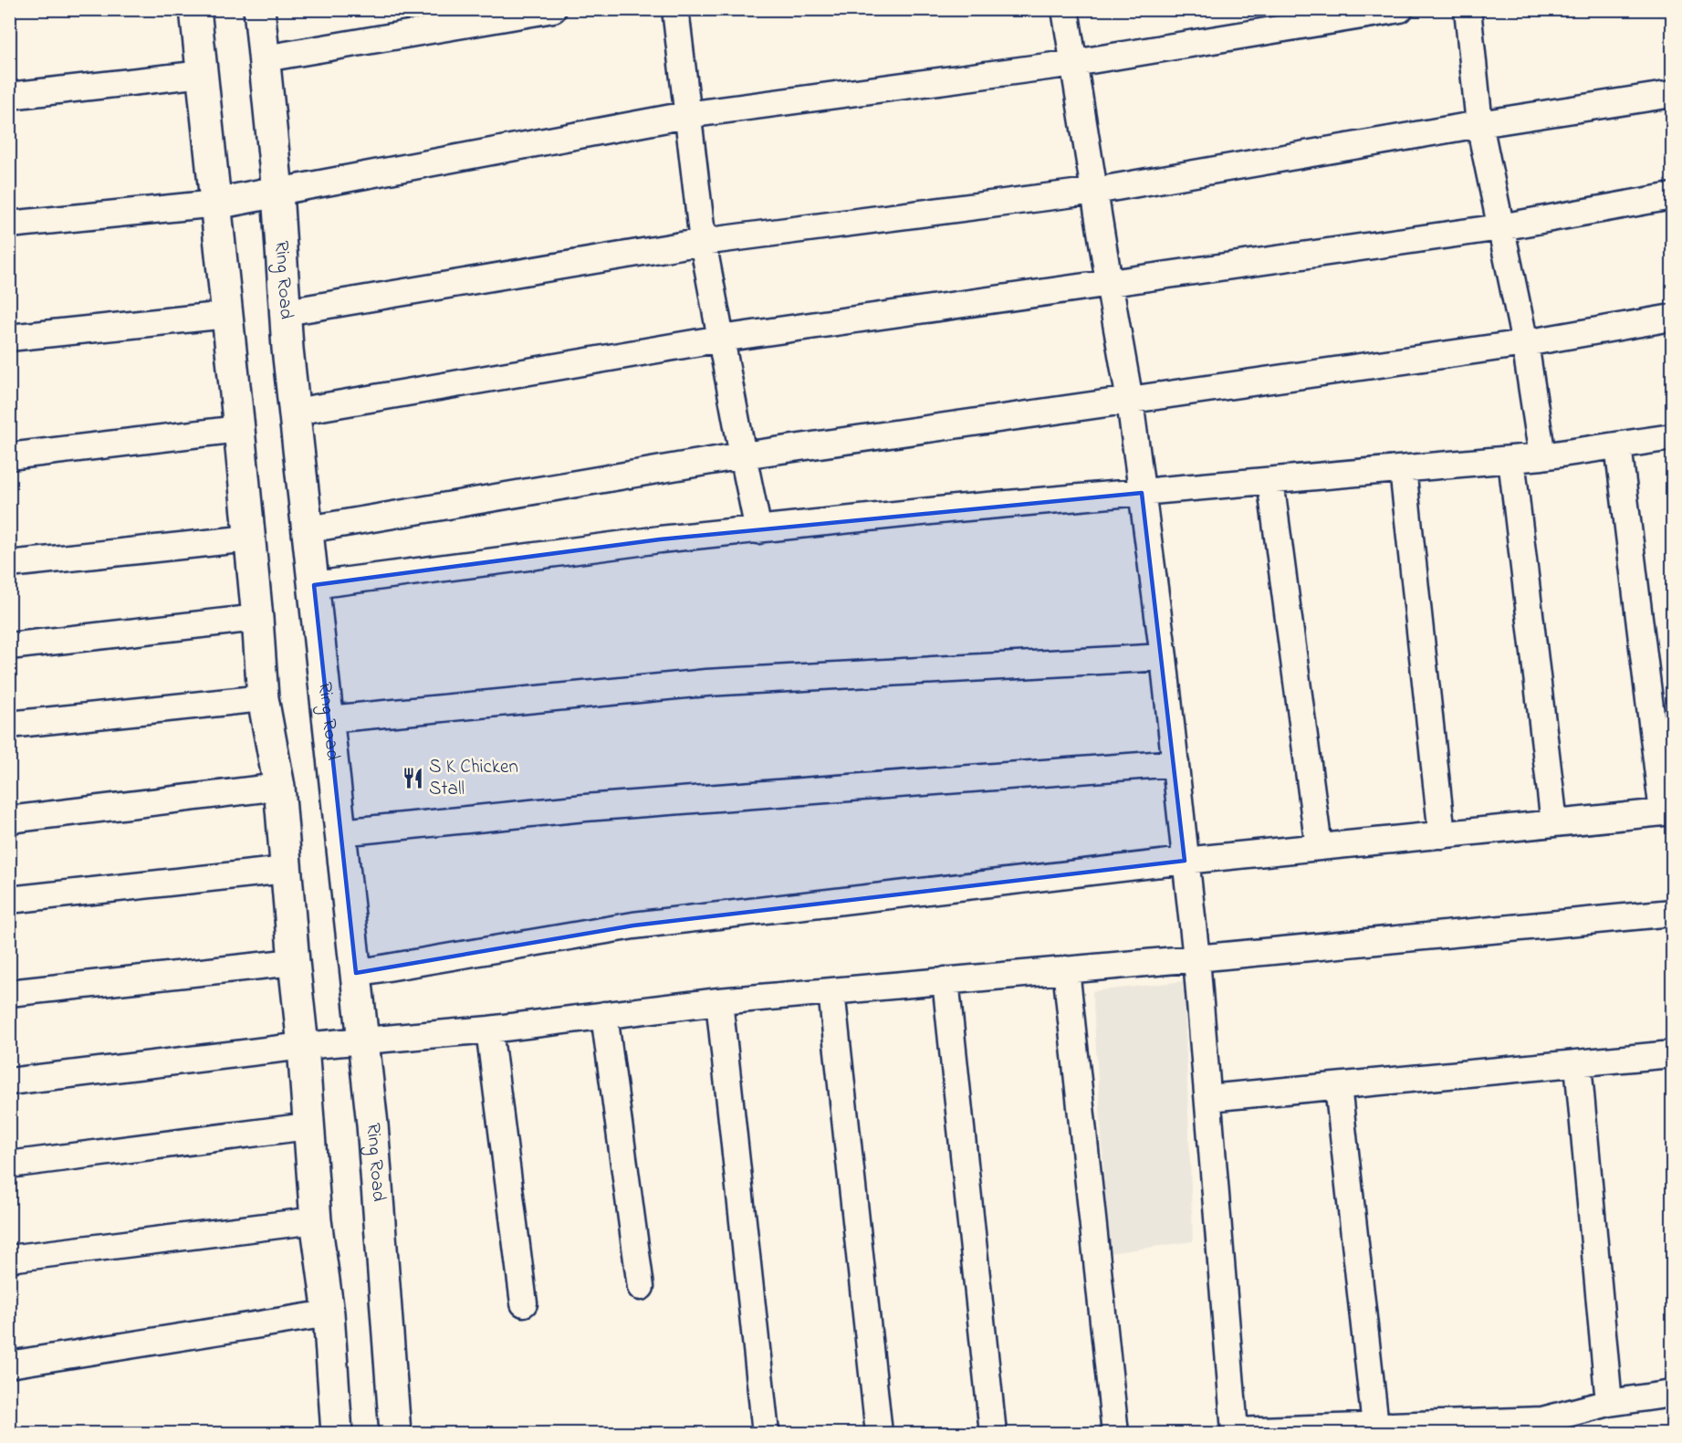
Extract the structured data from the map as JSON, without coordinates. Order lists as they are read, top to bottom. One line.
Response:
{"streets":{"main road":["Ring Road"]},"places":{"restaurant":["S K Chicken Stall"]}}
